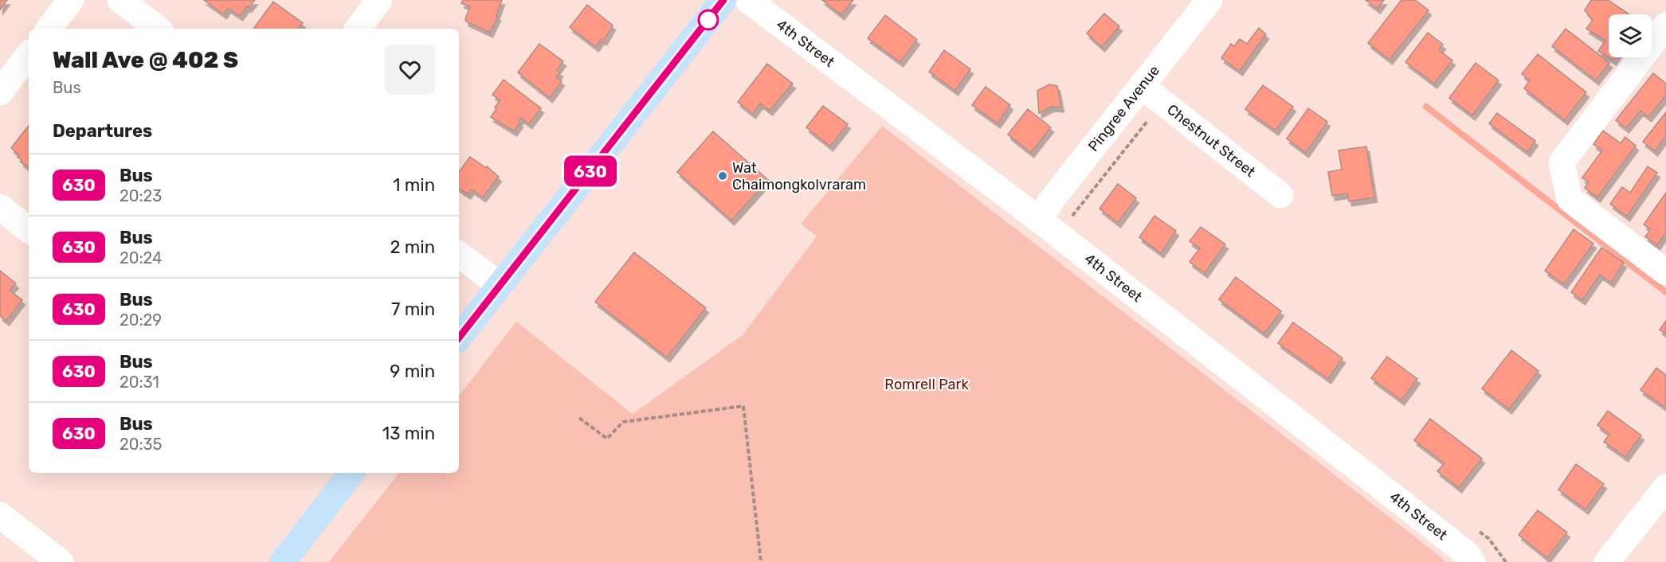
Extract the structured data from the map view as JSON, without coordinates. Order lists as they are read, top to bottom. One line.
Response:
{"streets":{"street":["4th Street","Pingree Avenue","Chestnut Street"]},"crossings":[["4th Street","Pingree Avenue"],["Pingree Avenue","Chestnut Street"]],"parks":["Romrell Park"],"places":["Wat Chaimongkolvraram"],"lines":["bus line 630"],"page":{"on_map":"630","heading":[["Wall Ave @ 402 S","Bus"],"Departures"],"list":[{"mark":"630","name":"Bus","note":"20:23","value":"1 min"},{"mark":"630","name":"Bus","note":"20:24","value":"2 min"},{"mark":"630","name":"Bus","note":"20:29","value":"7 min"},{"mark":"630","name":"Bus","note":"20:31","value":"9 min"},{"mark":"630","name":"Bus","note":"20:35","value":"13 min"}]}}
